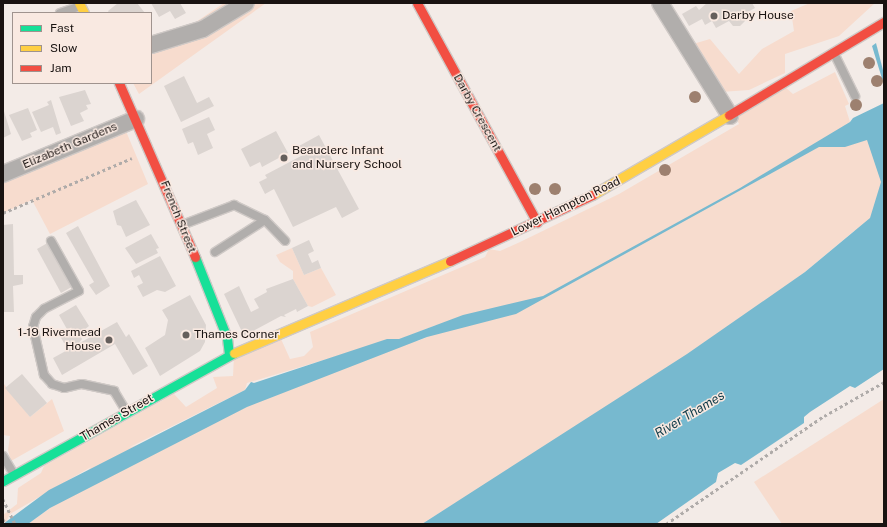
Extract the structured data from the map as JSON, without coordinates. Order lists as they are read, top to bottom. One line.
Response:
{"streets":{"street":["Darby Crescent","Elizabeth Gardens","Lower Hampton Road","French Street","Thames Street"]},"crossings":[["Darby Crescent","Lower Hampton Road"],["Elizabeth Gardens","French Street"],["Lower Hampton Road","French Street"],["Lower Hampton Road","Thames Street"],["French Street","Thames Street"]],"water":["River Thames"],"places":["Darby House","Beauclerc Infant and Nursery School","Thames Corner","1-19 Rivermead House"],"legend":["Fast","Slow","Jam"]}
